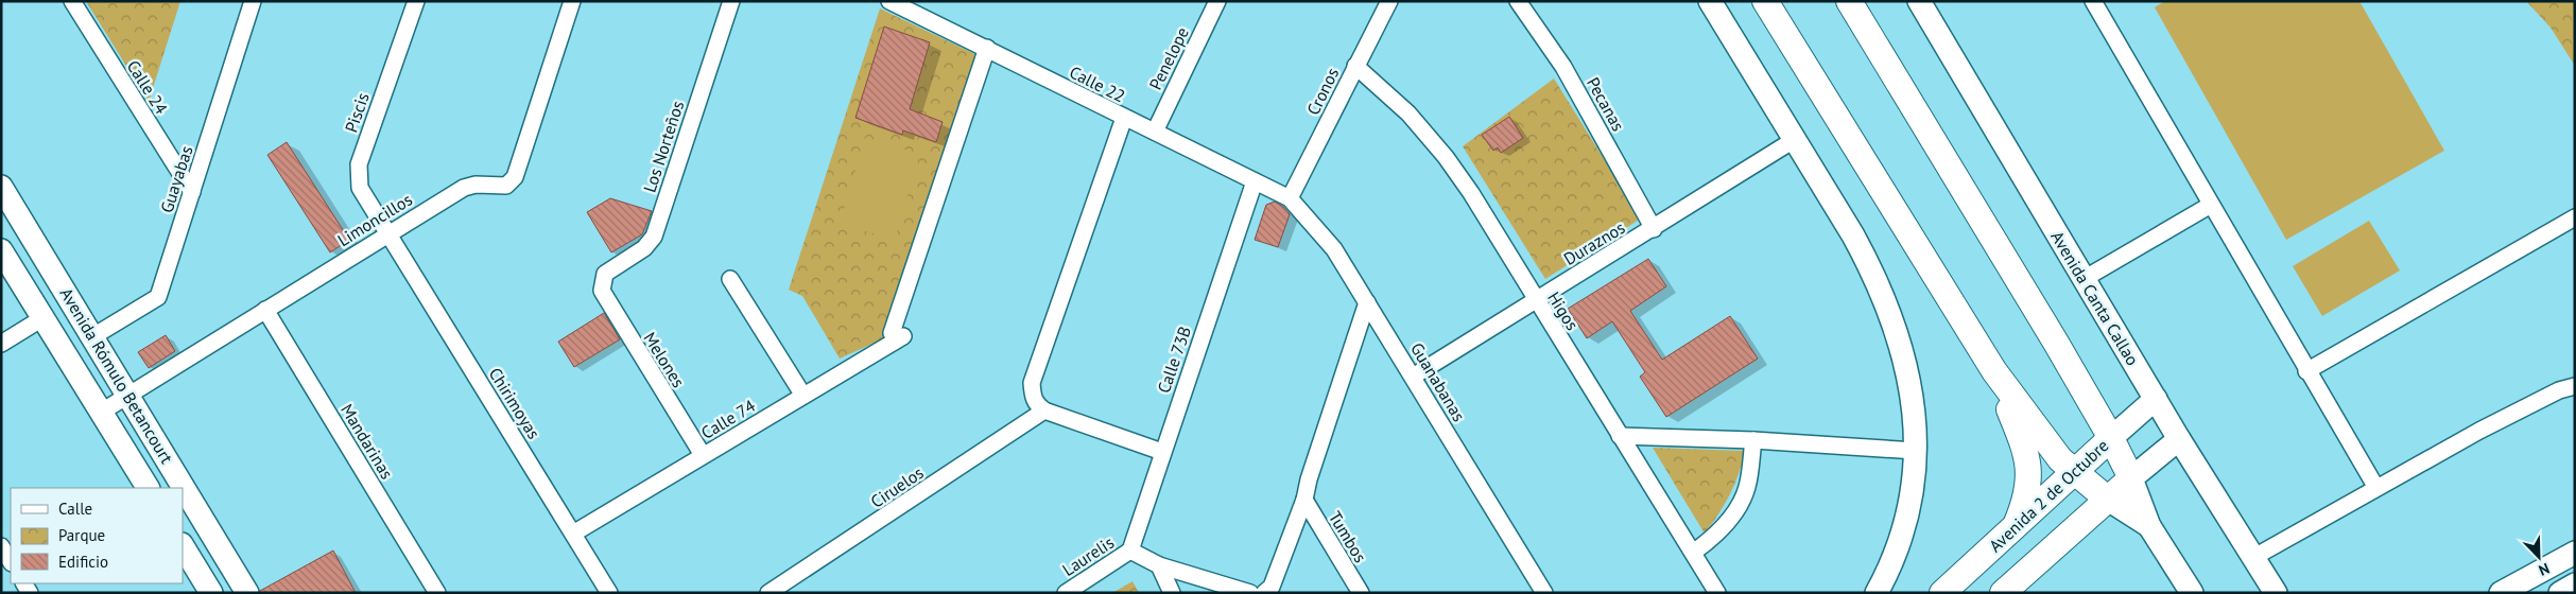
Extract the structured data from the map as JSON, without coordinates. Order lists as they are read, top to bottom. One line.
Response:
{"streets":{"main road":["Avenida 2 de Octubre"],"street":["Penelope","Calle 22","Calle 24","Cronos","Pecanas","Piscis","Los Norteños","Guayabas","Limoncillos","Duraznos","Avenida Canta Callao","Higos","Melones","Calle 73B","Avenida Rómulo Betancourt","Guanabanas","Chirimoyas","Calle 74","Mandarinas","Ciruelos","Tumbos","Laurelis"]},"crossings":[["Penelope","Calle 22"],["Calle 22","Cronos"],["Calle 22","Calle 73B"],["Calle 22","Guanabanas"],["Calle 22","Calle 74"],["Calle 24","Guayabas"],["Cronos","Higos"],["Cronos","Guanabanas"],["Pecanas","Duraznos"],["Piscis","Limoncillos"],["Piscis","Chirimoyas"],["Los Norteños","Melones"],["Guayabas","Avenida Rómulo Betancourt"],["Limoncillos","Avenida Rómulo Betancourt"],["Limoncillos","Chirimoyas"],["Limoncillos","Mandarinas"],["Duraznos","Higos"],["Duraznos","Guanabanas"],["Avenida Canta Callao","Avenida 2 de Octubre"],["Melones","Calle 74"],["Calle 73B","Laurelis"],["Chirimoyas","Calle 74"]],"legend":["Calle","Parque","Edificio"],"north":"bottom right"}
